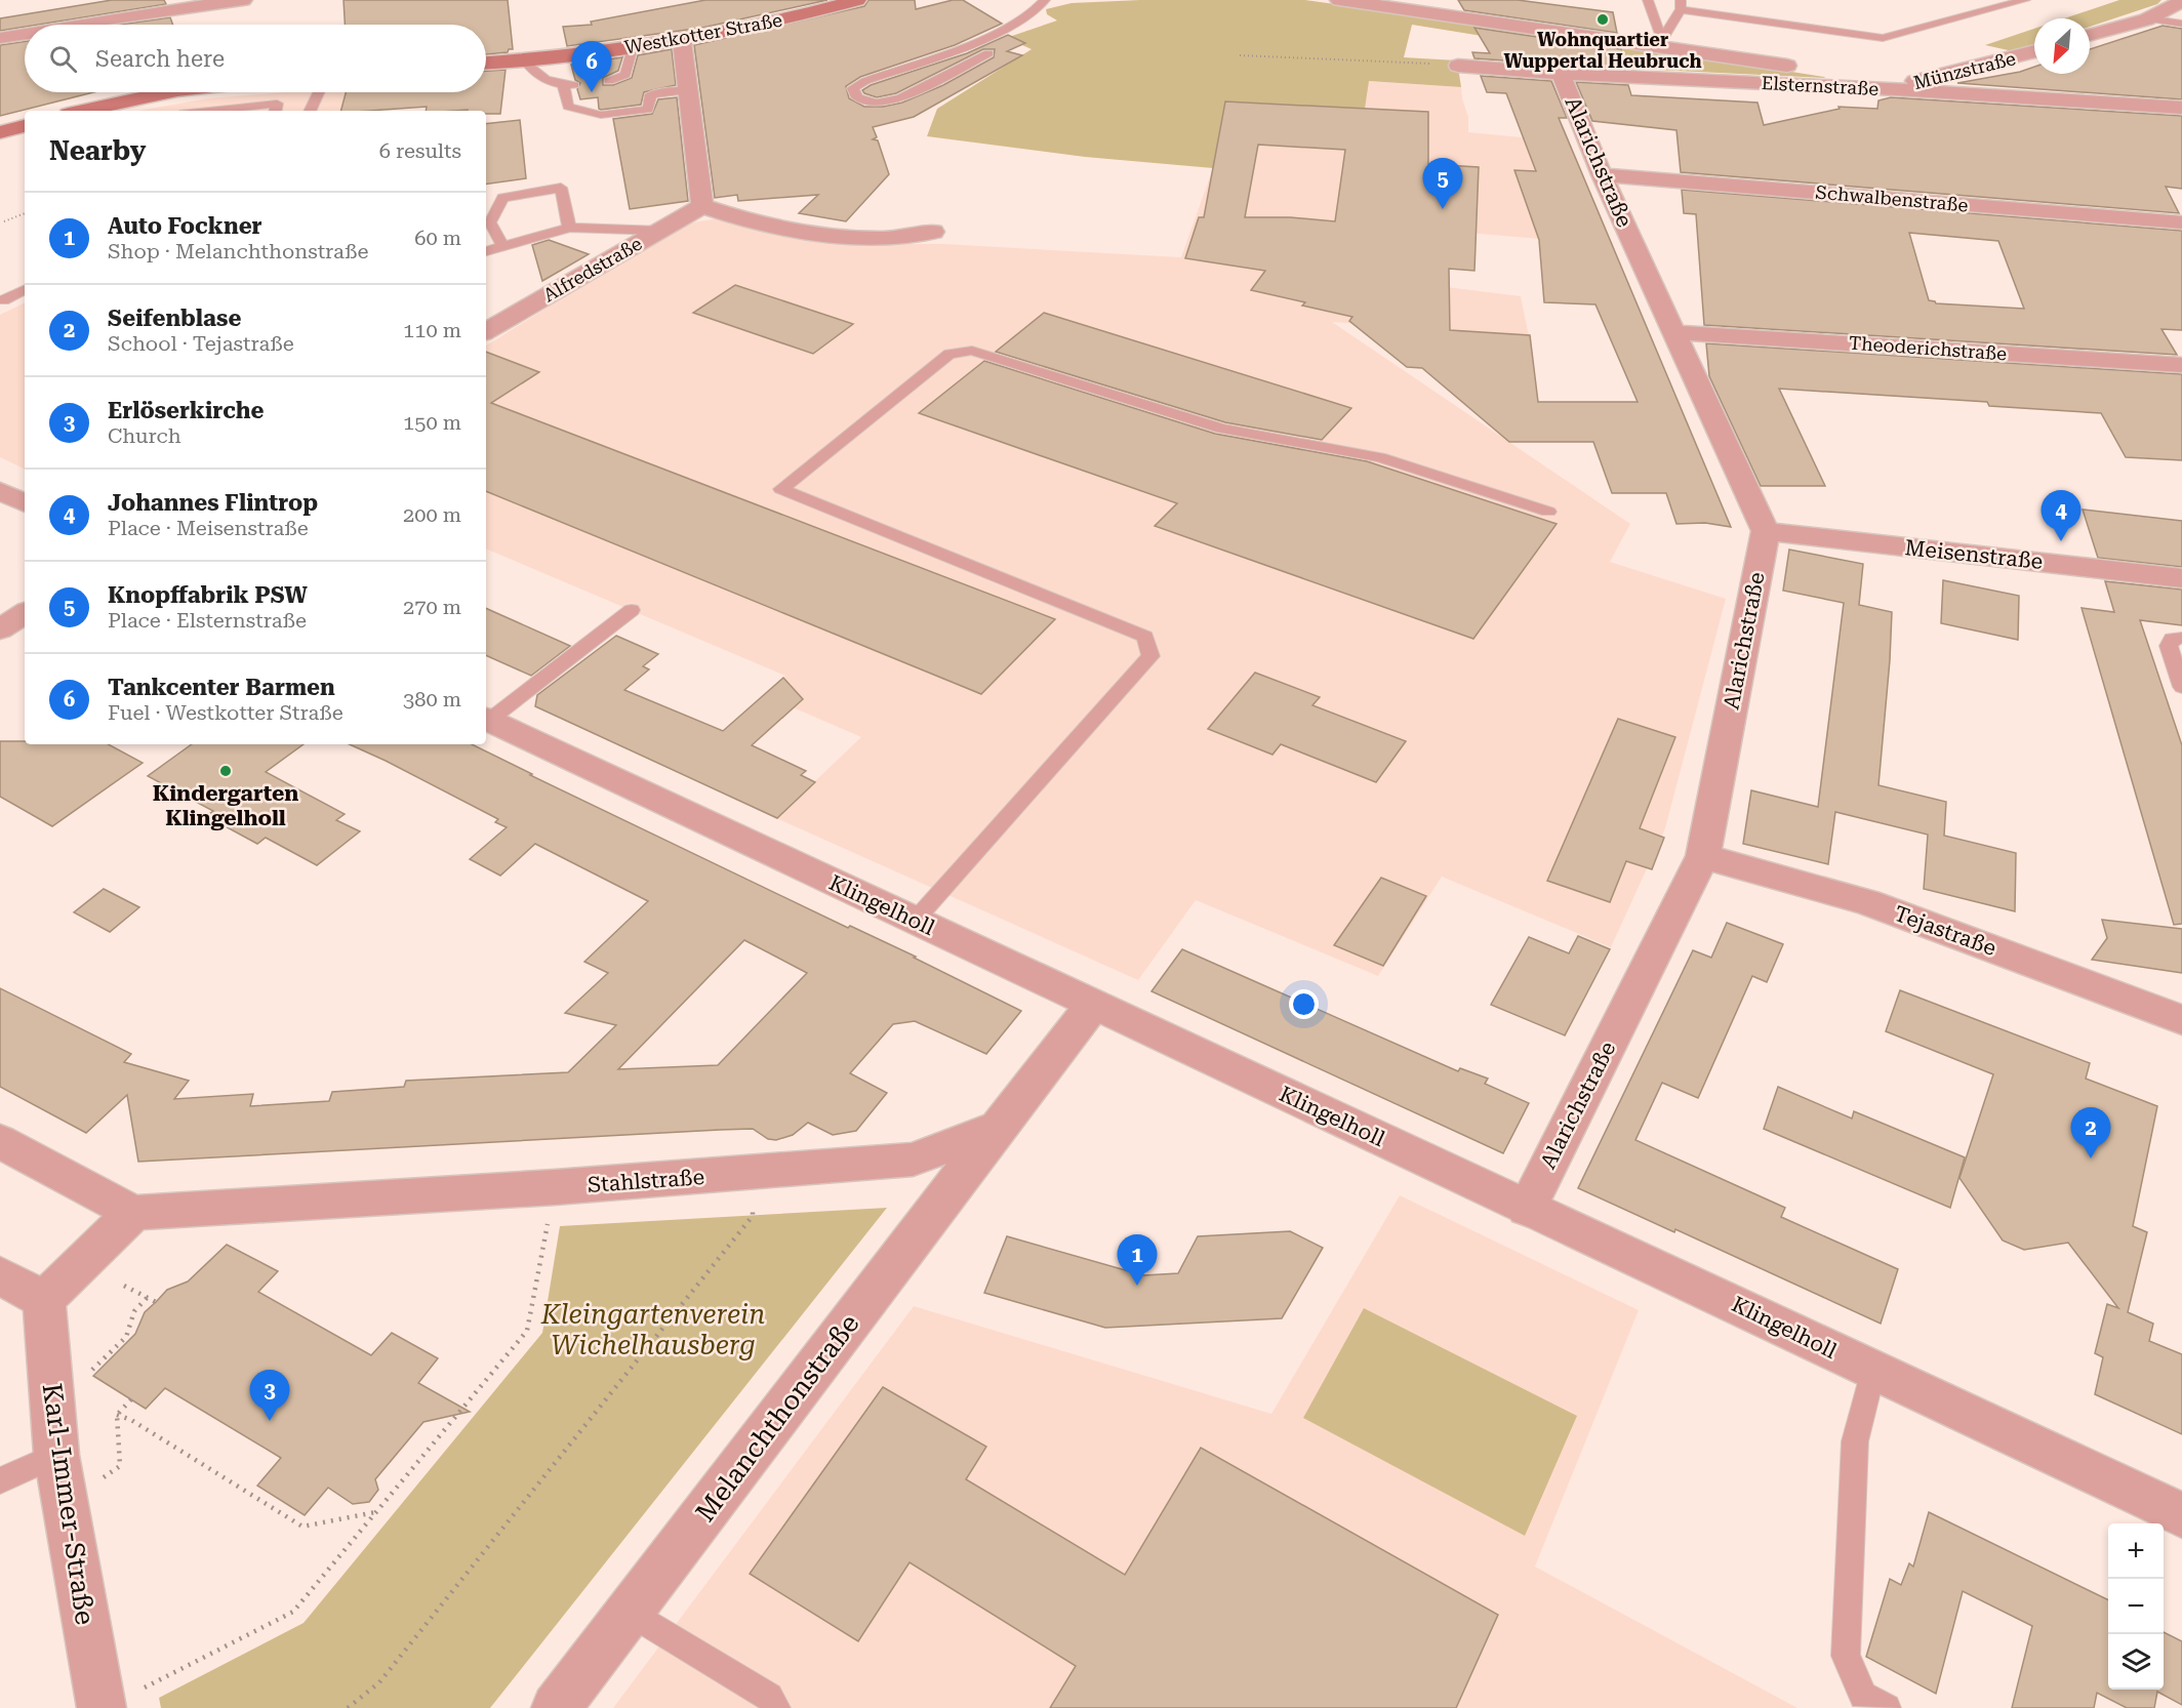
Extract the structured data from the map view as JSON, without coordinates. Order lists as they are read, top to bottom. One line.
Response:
{"streets":{"main road":["Westkotter Straße"],"street":["Münzstraße","Elsternstraße","Alarichstraße","Schwalbenstraße","Alfredstraße","Theoderichstraße","Meisenstraße","Klingelholl","Tejastraße","Stahlstraße","Melanchthonstraße","Karl-Immer-Straße"]},"crossings":[["Münzstraße","Elsternstraße"],["Elsternstraße","Alarichstraße"],["Alarichstraße","Schwalbenstraße"],["Alarichstraße","Theoderichstraße"],["Alarichstraße","Meisenstraße"],["Alarichstraße","Klingelholl"],["Alarichstraße","Tejastraße"],["Stahlstraße","Melanchthonstraße"]],"parks":["Kleingartenverein Wichelhausberg"],"places":["Wohnquartier Wuppertal Heubruch","Kindergarten Klingelholl"],"north":"bottom left","page":{"search":"Search here","pins":["6","5","4","2","1","3"],"heading":["Nearby","6 results"],"list":[{"mark":"1","name":"Auto Fockner","note":"Shop · Melanchthonstraße","value":"60 m"},{"mark":"2","name":"Seifenblase","note":"School · Tejastraße","value":"110 m"},{"mark":"3","name":"Erlöserkirche","note":"Church","value":"150 m"},{"mark":"4","name":"Johannes Flintrop","note":"Place · Meisenstraße","value":"200 m"},{"mark":"5","name":"Knopffabrik PSW","note":"Place · Elsternstraße","value":"270 m"},{"mark":"6","name":"Tankcenter Barmen","note":"Fuel · Westkotter Straße","value":"380 m"}],"map_buttons":["+","−"]}}
